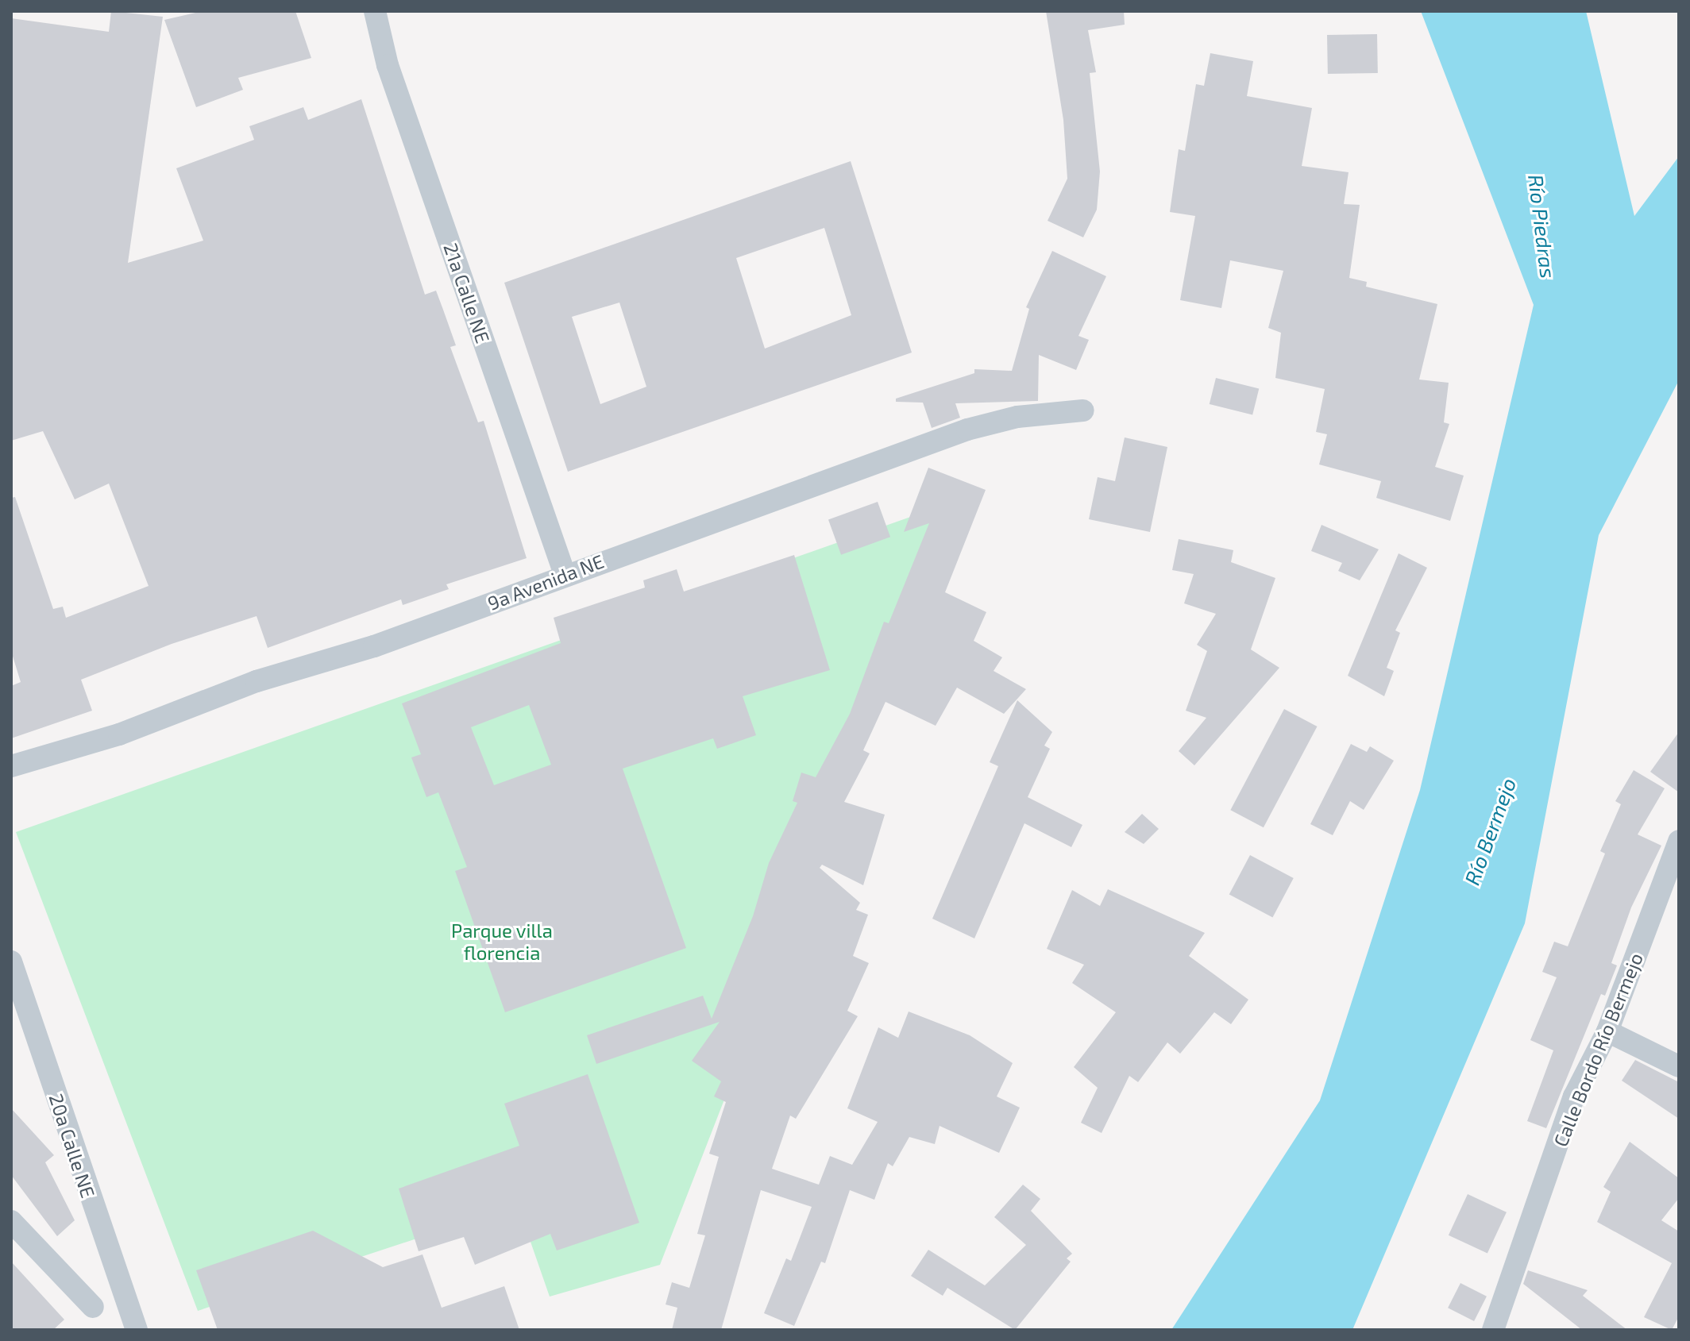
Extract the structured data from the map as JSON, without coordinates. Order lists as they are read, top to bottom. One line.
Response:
{"streets":{"street":["21a Calle NE","9a Avenida NE","Calle Bordo Río Bermejo","20a Calle NE"]},"crossings":[["21a Calle NE","9a Avenida NE"]],"water":["Río Piedras","Río Bermejo"],"parks":["Parque villa florencia"]}
